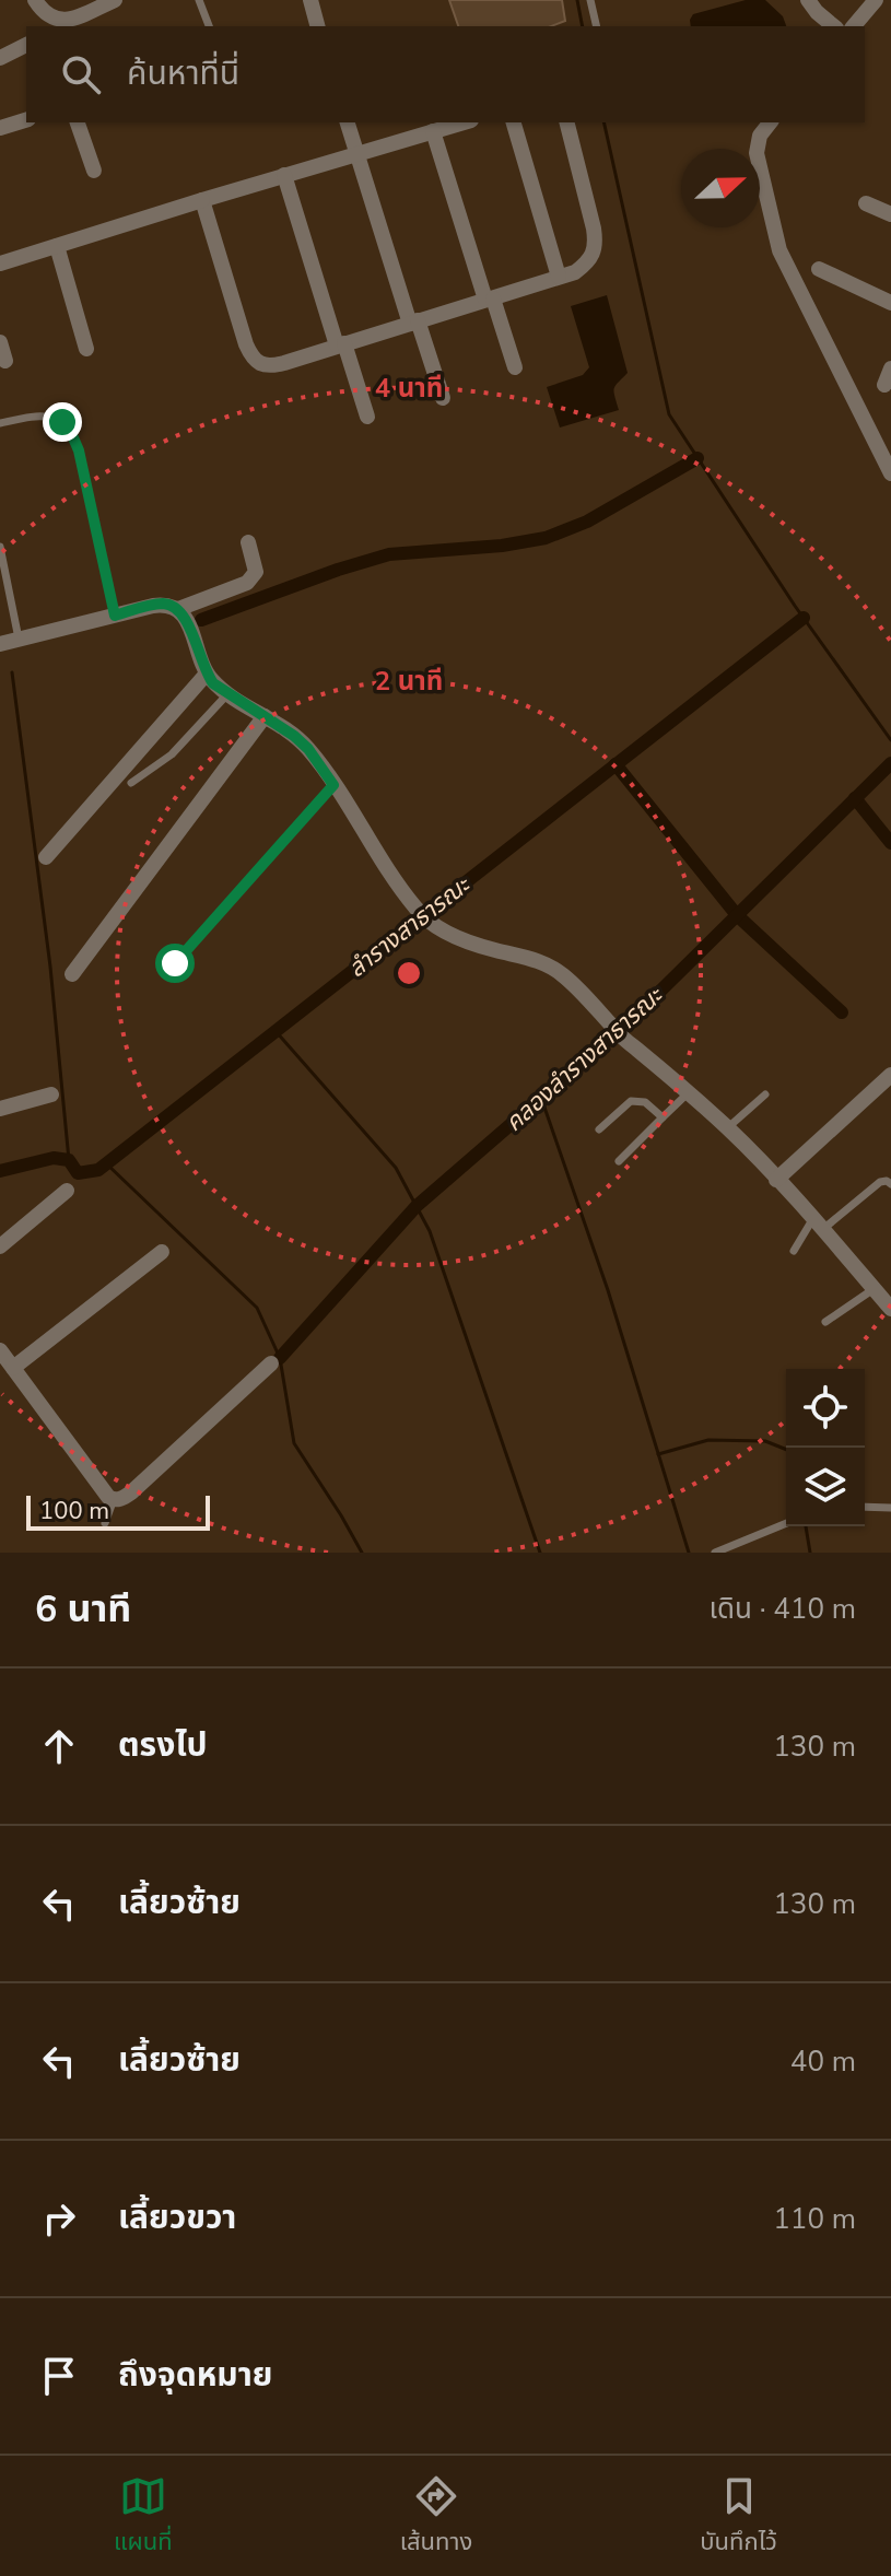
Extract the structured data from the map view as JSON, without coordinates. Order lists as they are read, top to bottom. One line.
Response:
{"water":["ลำรางสาธารณะ","คลองลำรางสาธารณะ"],"scale_bar":"100 m","north":"right","page":{"search":"ค้นหาที่นี่","scale":"100 m","heading":["6 นาที","เดิน · 410 m"],"list":[["ตรงไป","130 m"],["เลี้ยวซ้าย","130 m"],["เลี้ยวซ้าย","40 m"],["เลี้ยวขวา","110 m"],"ถึงจุดหมาย"],"nav":["แผนที่","เส้นทาง","บันทึกไว้"]},"rings":["4 นาที","2 นาที"]}
